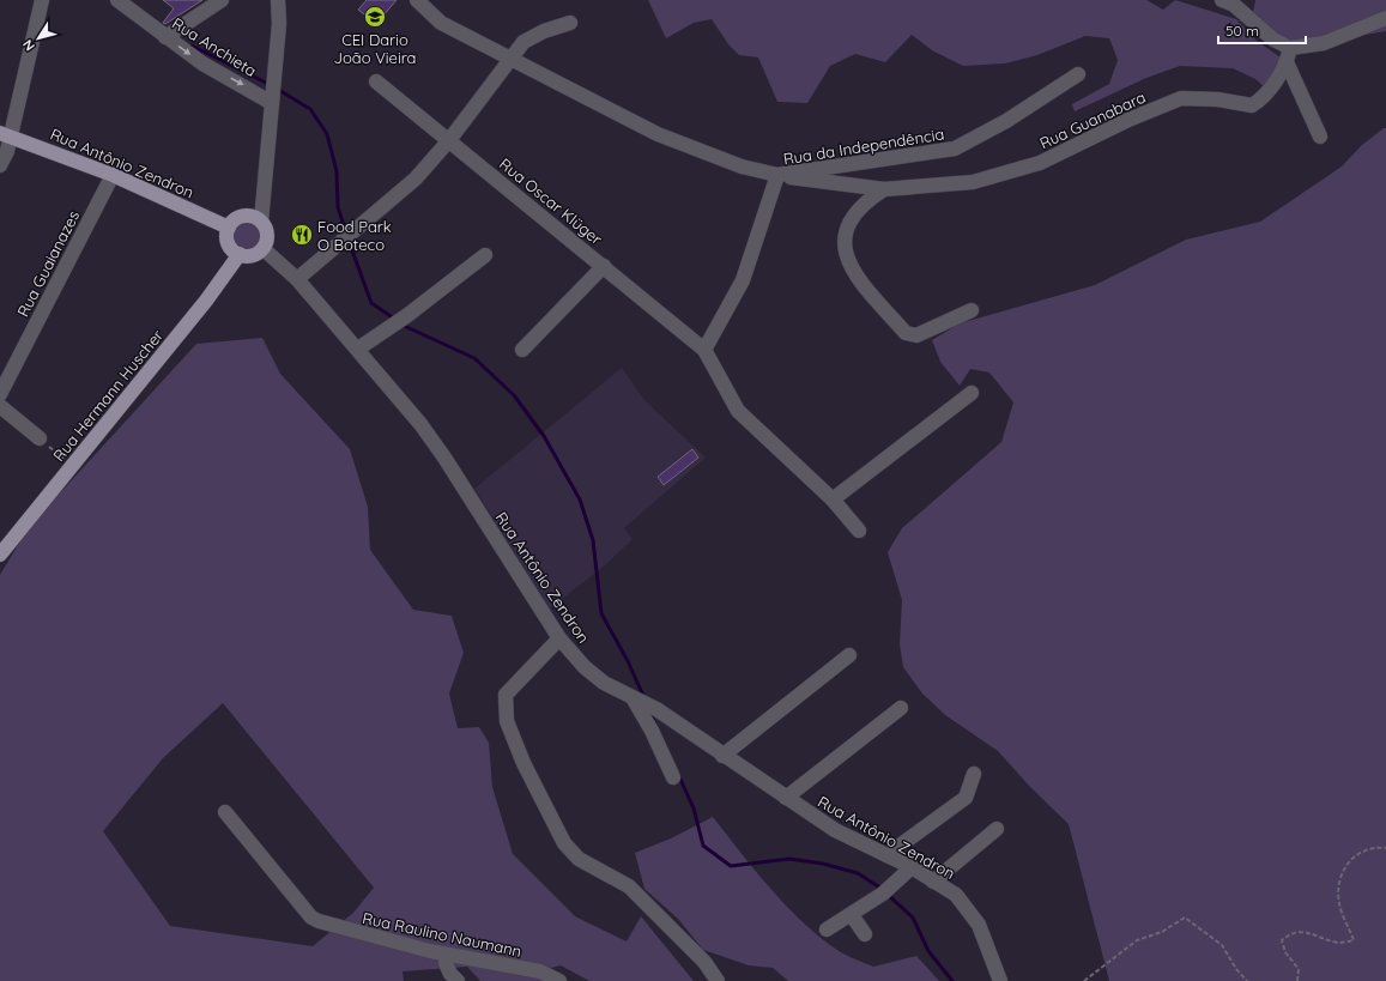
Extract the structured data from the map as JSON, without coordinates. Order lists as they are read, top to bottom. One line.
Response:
{"streets":{"main road":["Rua Antônio Zendron","Rua Hermann Huscher"],"street":["Rua Anchieta","Rua Guanabara","Rua da Independência","Rua Oscar Klüger","Rua Guaianazes","Rua Raulino Naumann"]},"crossings":[["Rua Guanabara","Rua da Independência"],["Rua Antônio Zendron","Rua Guaianazes"],["Rua Antônio Zendron","Rua Hermann Huscher"]],"one_way":["Rua Anchieta"],"places":{"school or university":["CEI Dario João Vieira"],"restaurant":["Food Park O Boteco"]},"scale_bar":"50 m","north":"bottom left"}
